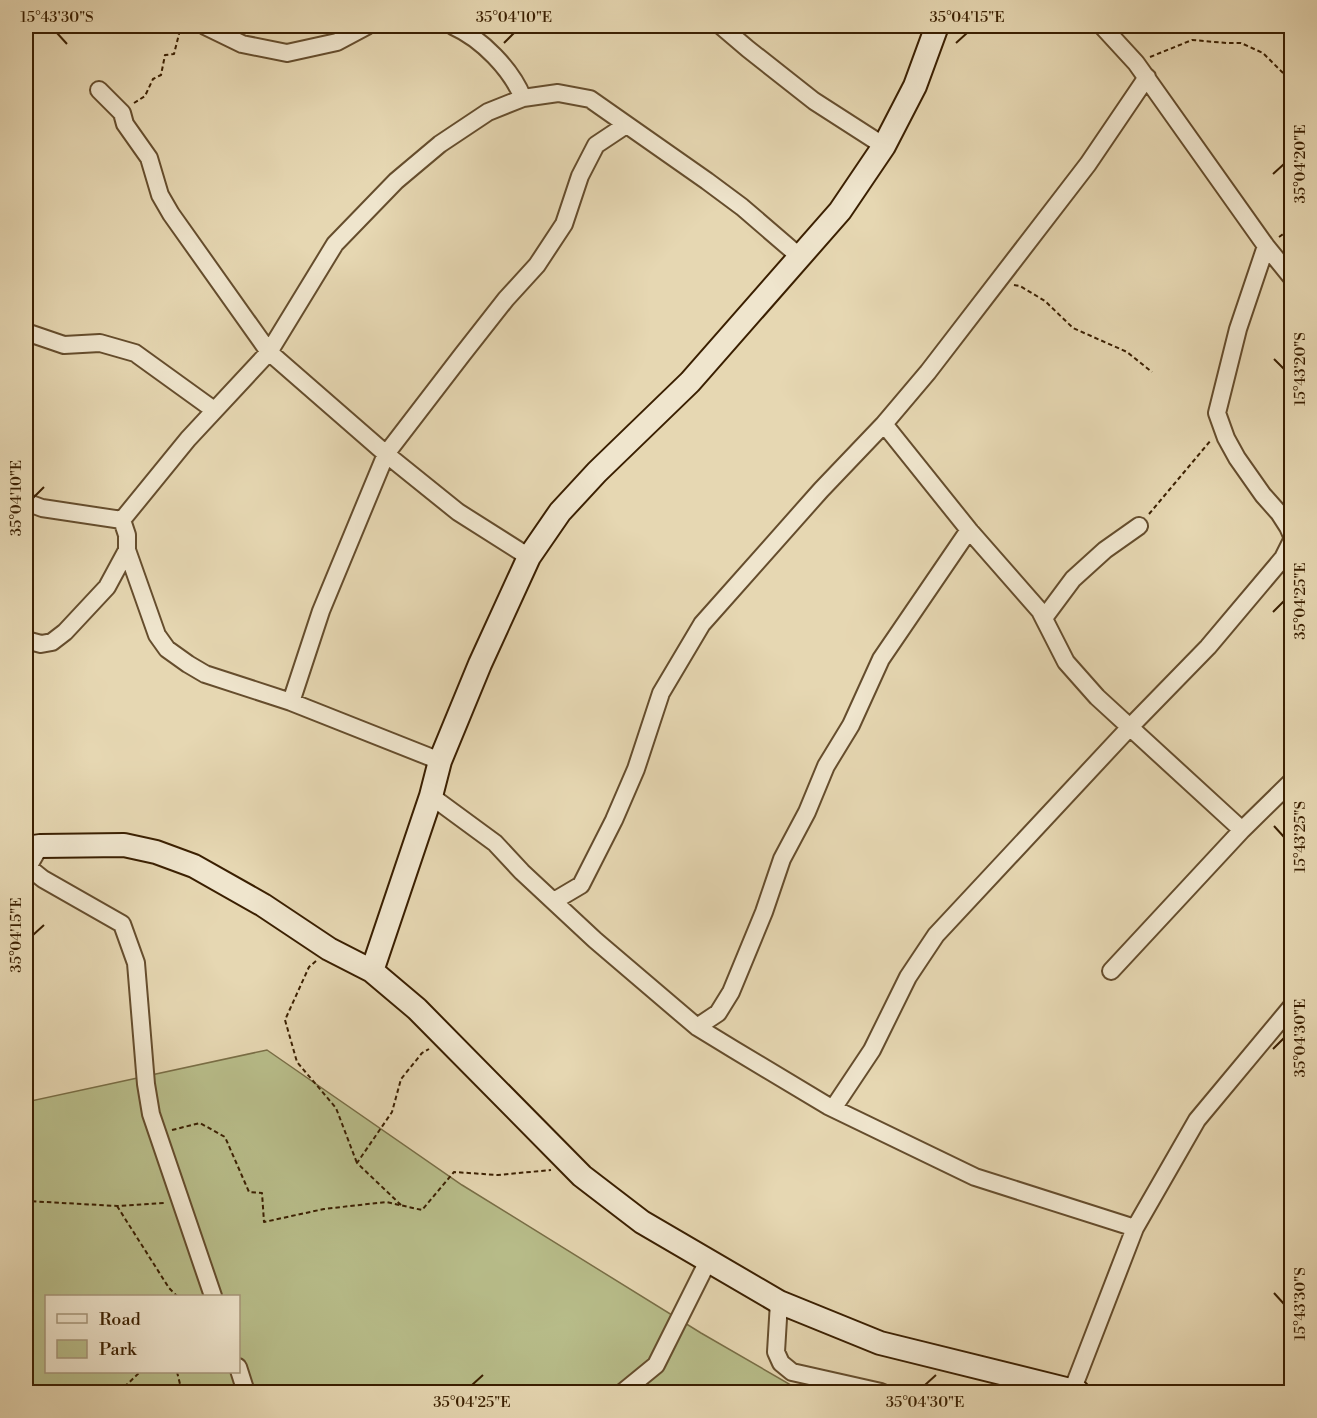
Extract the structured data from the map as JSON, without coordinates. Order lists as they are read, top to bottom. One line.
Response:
{"legend":["Road","Park"],"coordinates":["15°43'30\"S","35°04'10\"E","35°04'15\"E","35°04'20\"E","15°43'20\"S","35°04'25\"E","15°43'25\"S","35°04'30\"E"]}
